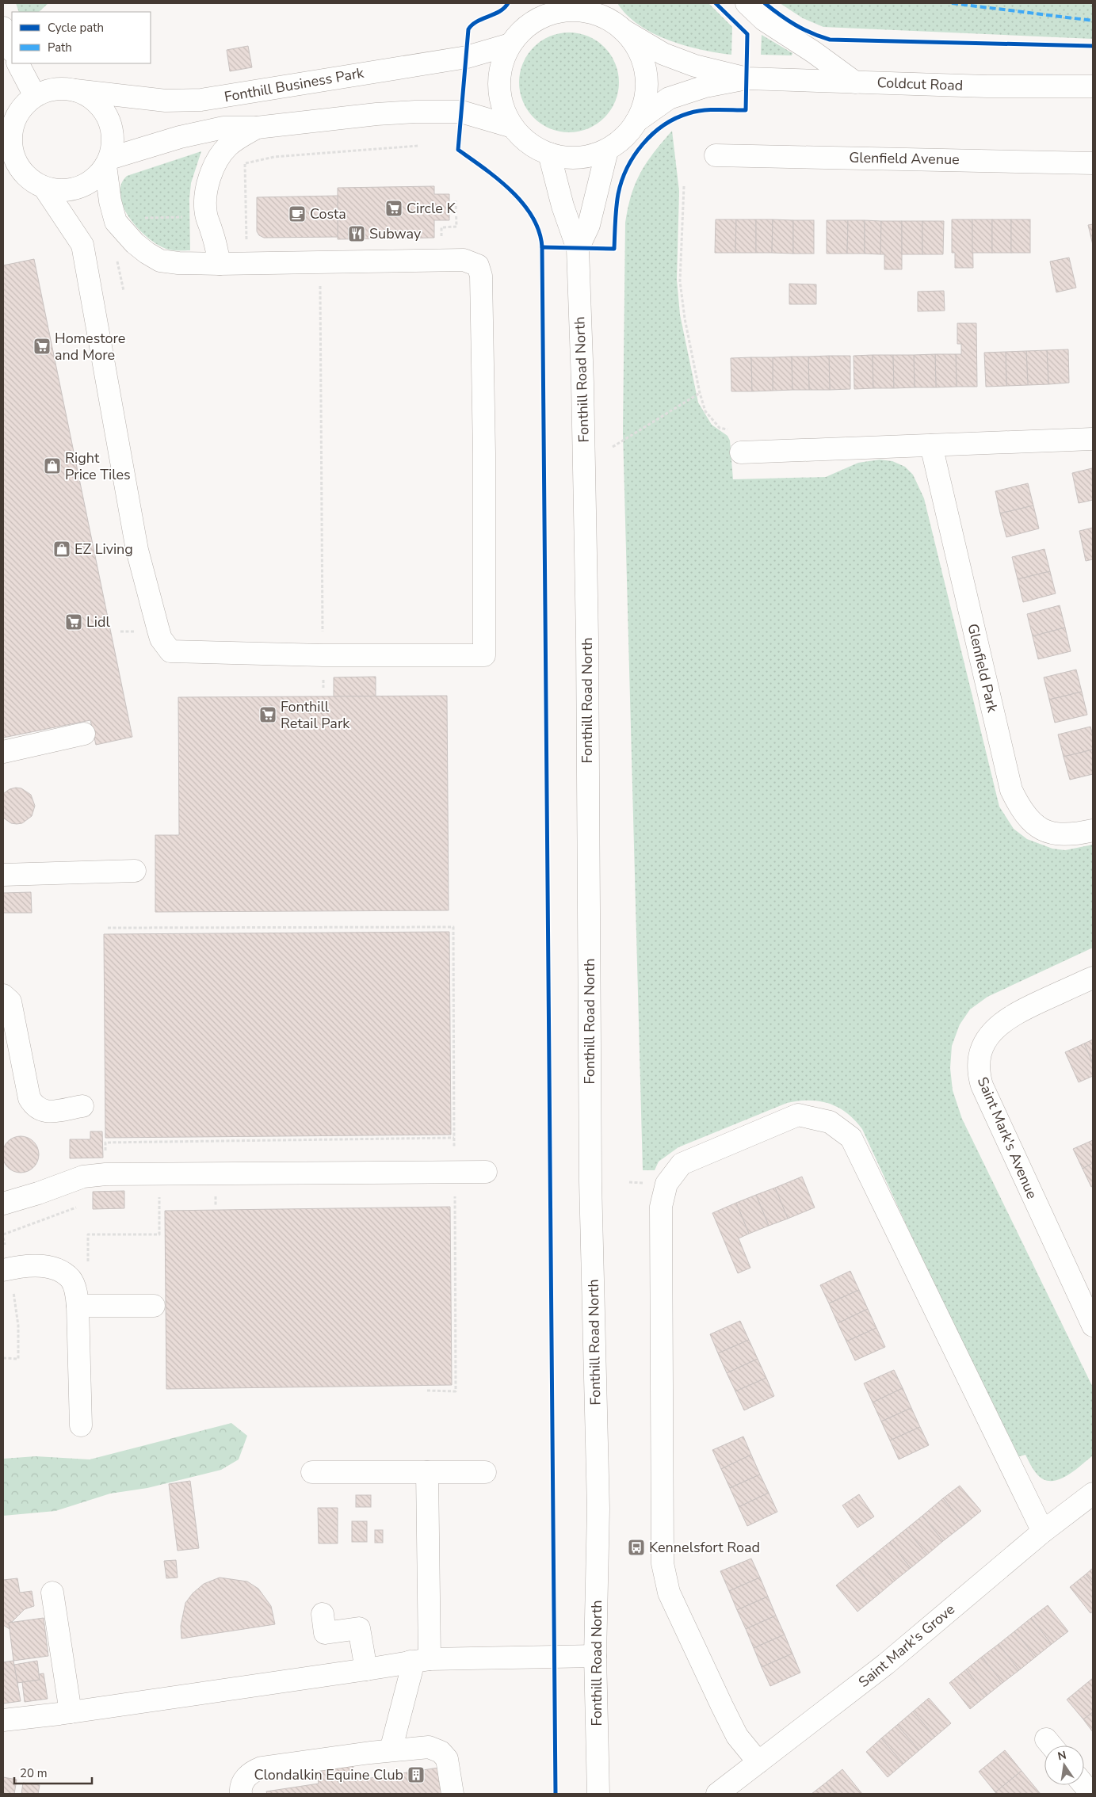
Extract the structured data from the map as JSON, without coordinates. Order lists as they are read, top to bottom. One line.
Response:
{"streets":{"street":["Coldcut Road","Fonthill Business Park","Glenfield Avenue","Fonthill Road North","Glenfield Park","Saint Mark's Avenue","Saint Mark's Grove"]},"places":{"supermarket":["Circle K","Homestore and More","Lidl","Fonthill Retail Park"],"cafe":["Costa"],"restaurant":["Subway"],"shop":["Right Price Tiles","EZ Living"],"bus stop":["Kennelsfort Road"],"building":["Clondalkin Equine Club"]},"legend":["Cycle path","Path"],"scale_bar":"20 m","north":"top"}
